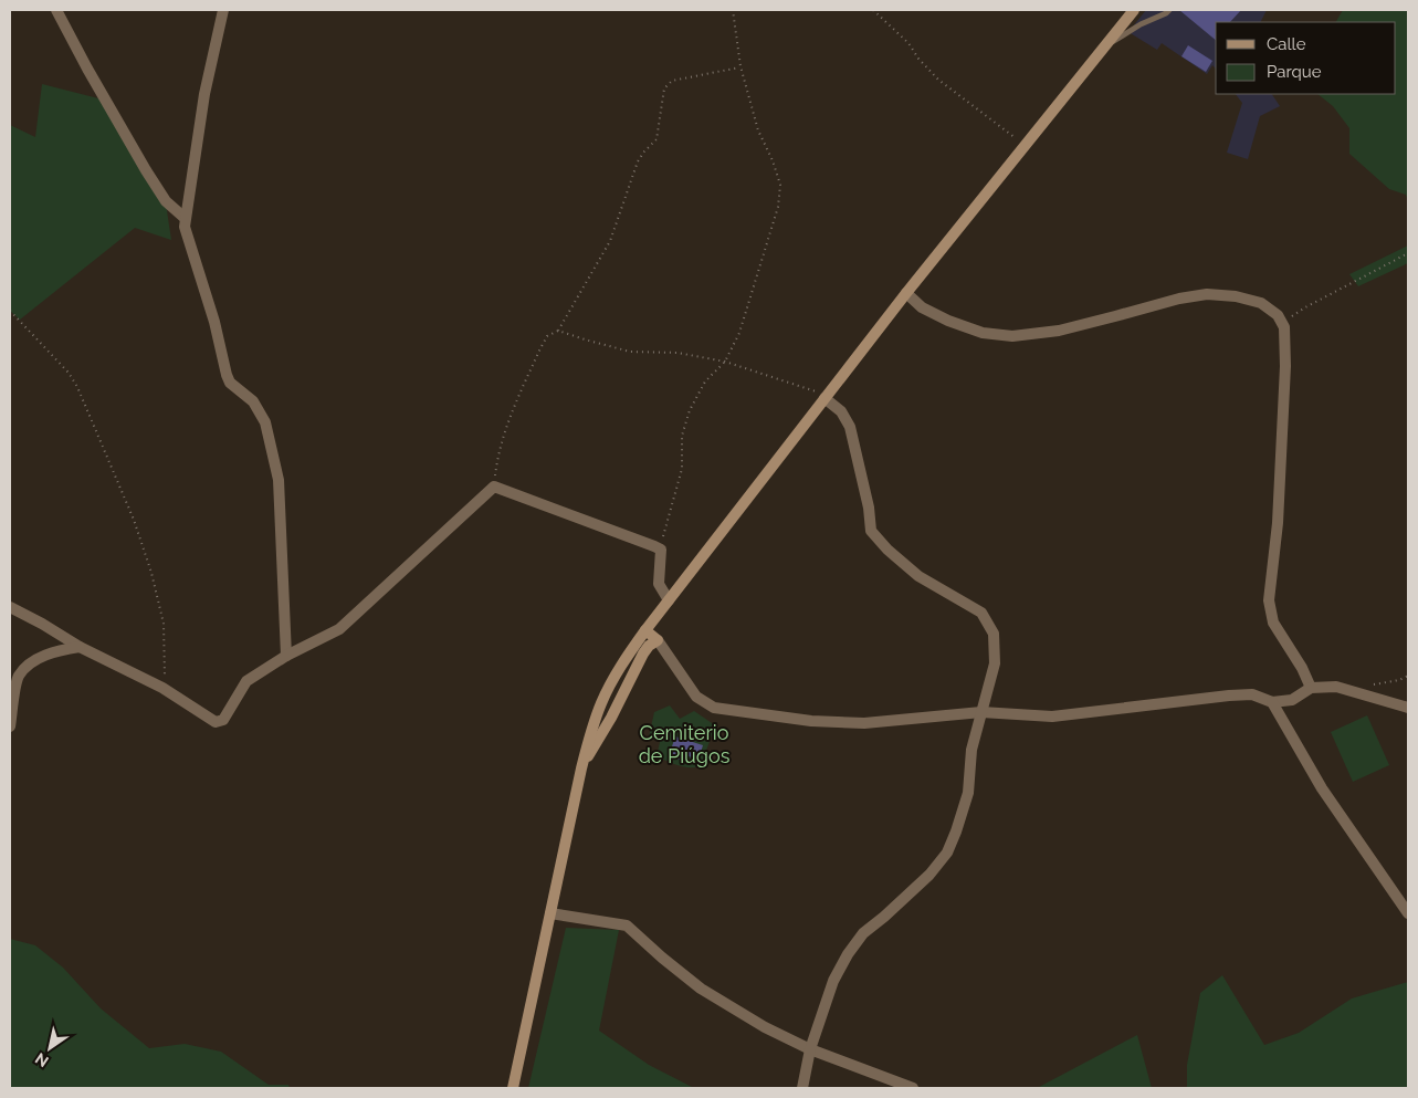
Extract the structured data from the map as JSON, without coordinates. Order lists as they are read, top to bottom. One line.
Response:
{"parks":["Cemiterio de Piúgos"],"legend":["Calle","Parque"],"north":"bottom left"}
